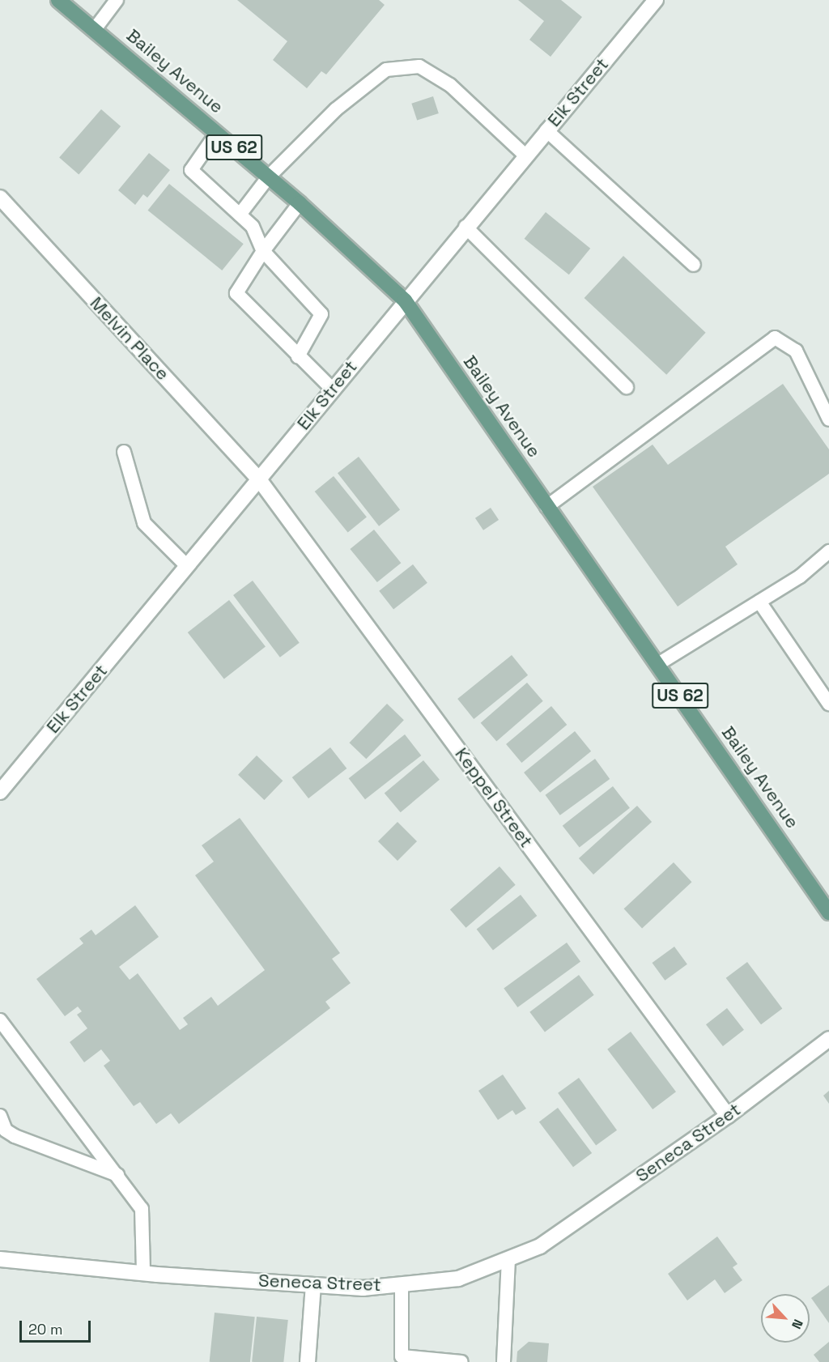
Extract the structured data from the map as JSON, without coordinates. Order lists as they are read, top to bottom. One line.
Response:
{"streets":{"main road":["Bailey Avenue","Elk Street","US 62","Melvin Place","Keppel Street","Seneca Street"]},"crossings":[["Bailey Avenue","Elk Street"],["Elk Street","Melvin Place"],["Elk Street","Keppel Street"],["Melvin Place","Keppel Street"],["Keppel Street","Seneca Street"]],"scale_bar":"20 m","north":"bottom right"}
